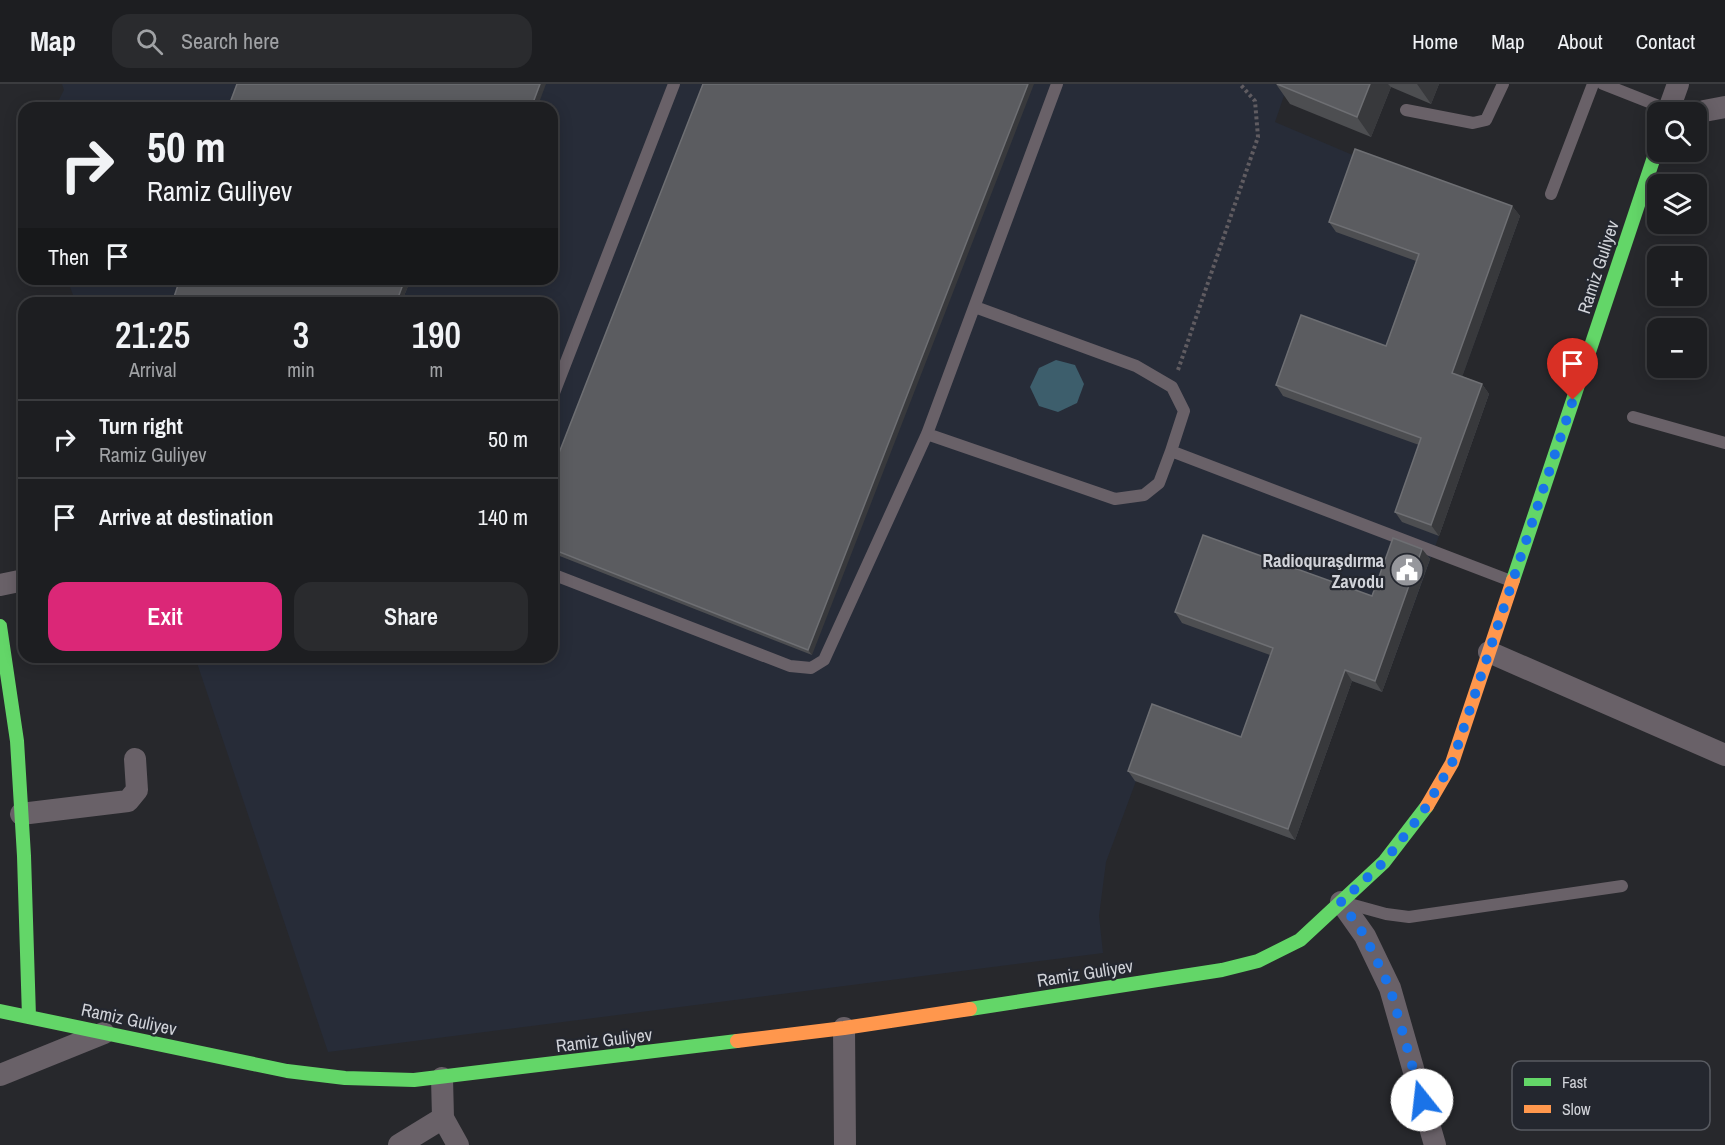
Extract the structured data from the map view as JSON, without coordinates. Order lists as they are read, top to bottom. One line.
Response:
{"streets":{"street":["Ramiz Guliyev"]},"places":{"public building":["Radioquraşdırma Zavodu"]},"legend":["Fast","Slow"],"page":{"header":"Map","search":"Search here","nav":["Home","Map","About","Contact"],"map_buttons":["+","−"],"turn":["50 m","Ramiz Guliyev"],"then":"Then","eta":["21:25","Arrival","3","min","190","m"],"list":[{"name":"Turn right","note":"Ramiz Guliyev","value":"50 m"},{"name":"Arrive at destination","value":"140 m"}],"buttons":["Exit","Share"]}}
